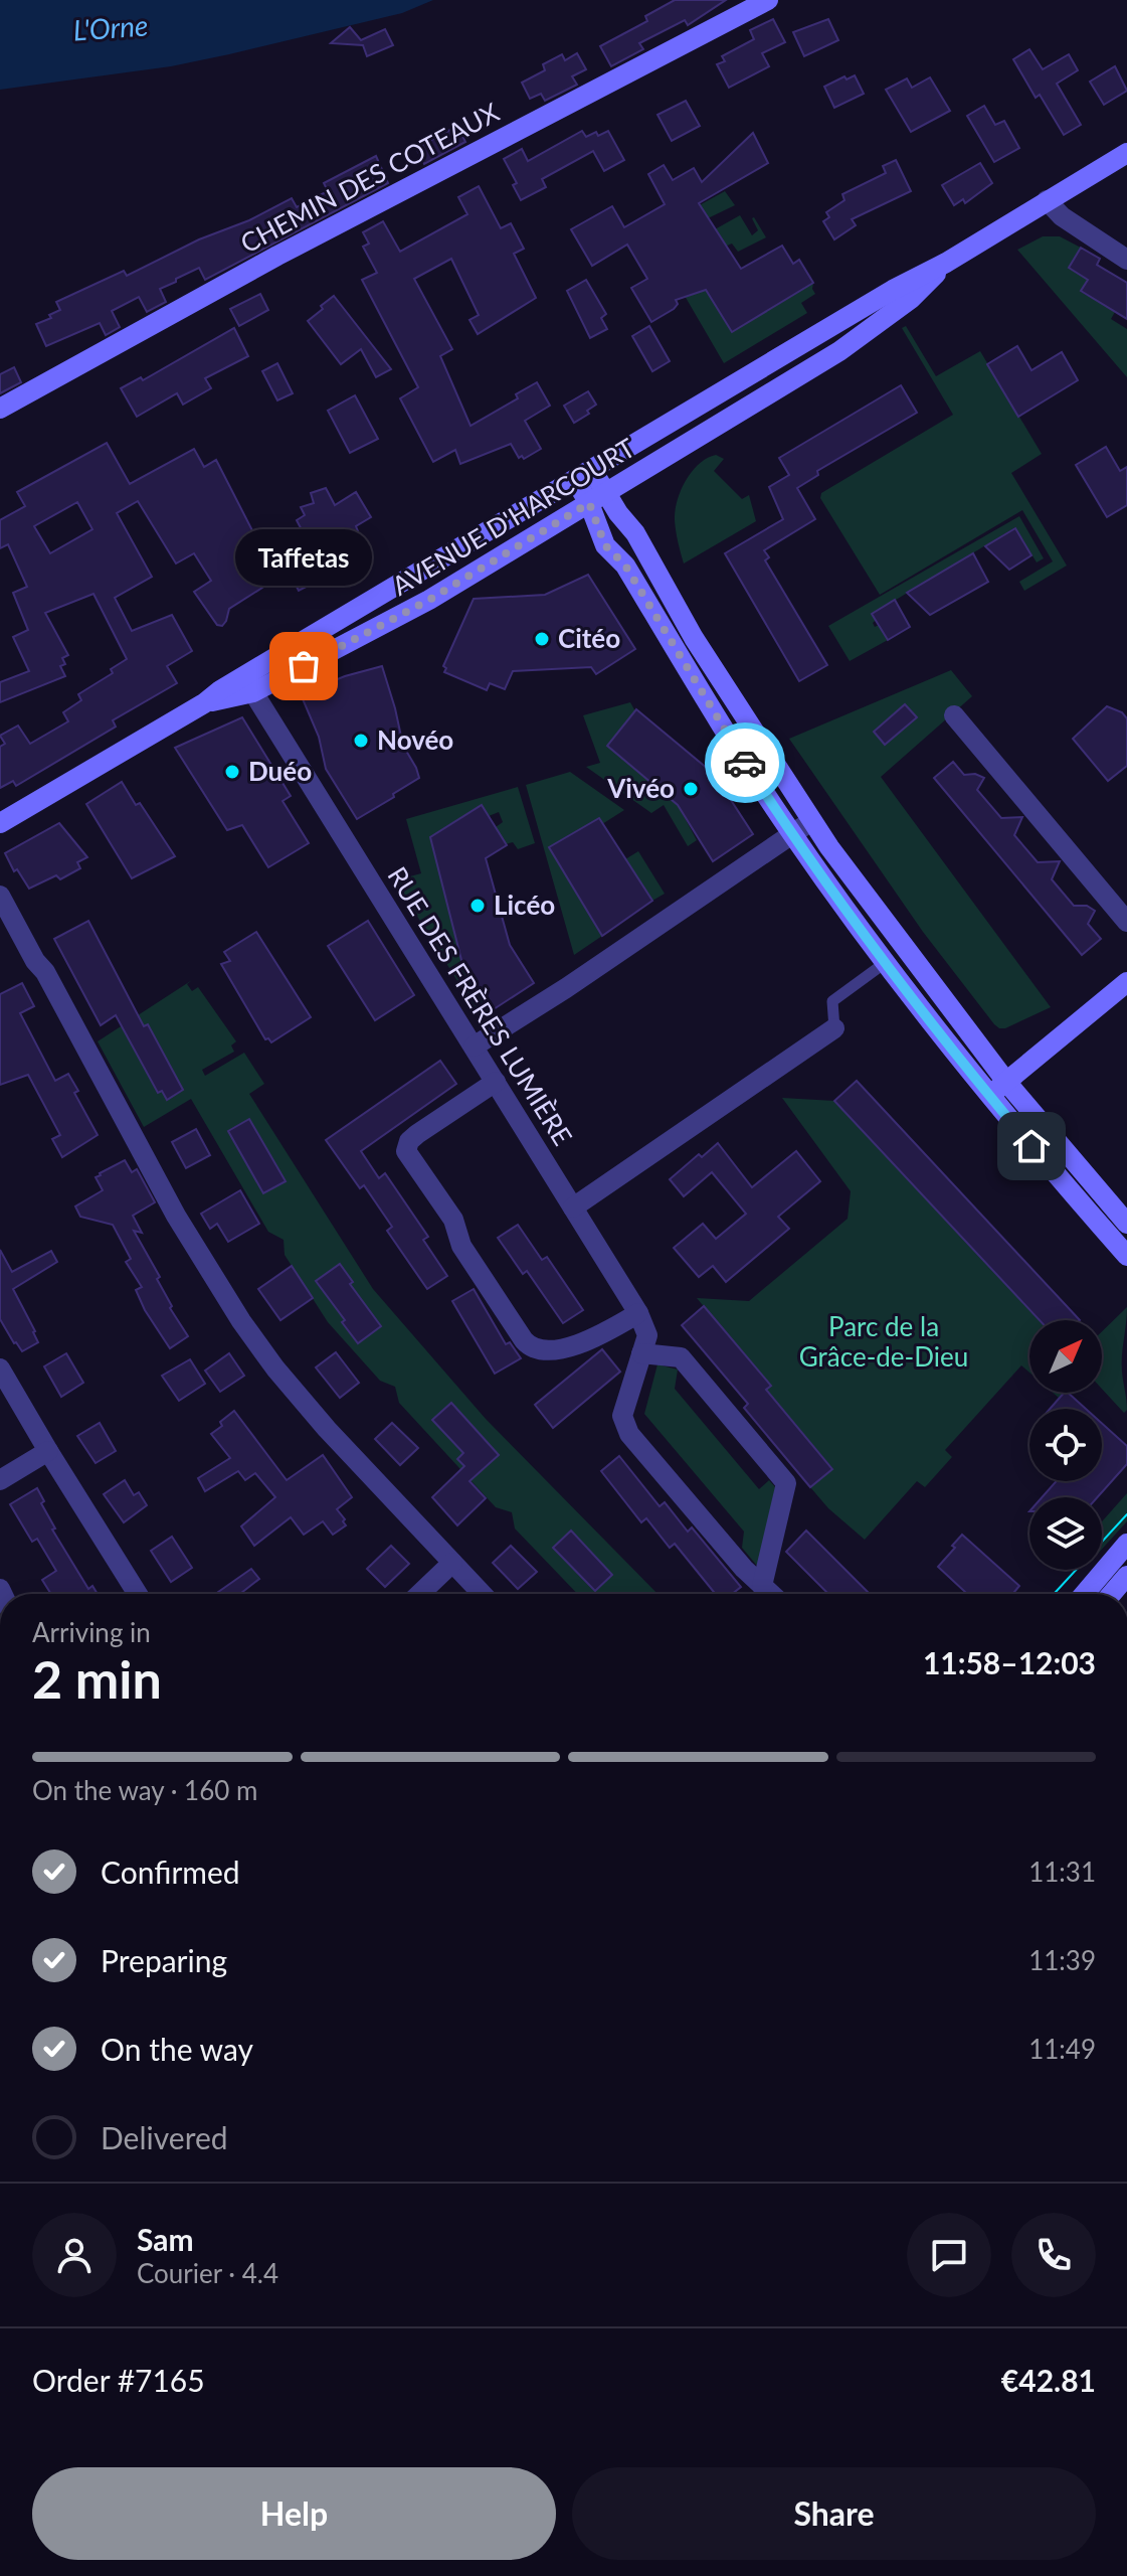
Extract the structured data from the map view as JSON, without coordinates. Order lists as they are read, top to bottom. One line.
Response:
{"streets":{"main road":["CHEMIN DES COTEAUX","AVENUE D'HARCOURT"],"street":["RUE DES FRÈRES LUMIÈRE"]},"crossings":[["AVENUE D'HARCOURT","RUE DES FRÈRES LUMIÈRE"]],"water":["L'Orne"],"parks":["Parc de la Grâce-de-Dieu"],"places":["Citéo","Taffetas","Novéo","Duéo","Vivéo","Licéo"],"north":"top right","page":{"bubble":"Taffetas","heading":["2 min","Arriving in","11:58–12:03"],"panel":["Sam","Courier · 4.4","Order #7165","€42.81"],"bar":"On the way · 160 m","list":[["Confirmed","11:31"],["Preparing","11:39"],["On the way","11:49"],"Delivered"],"buttons":["Help","Share"]}}
